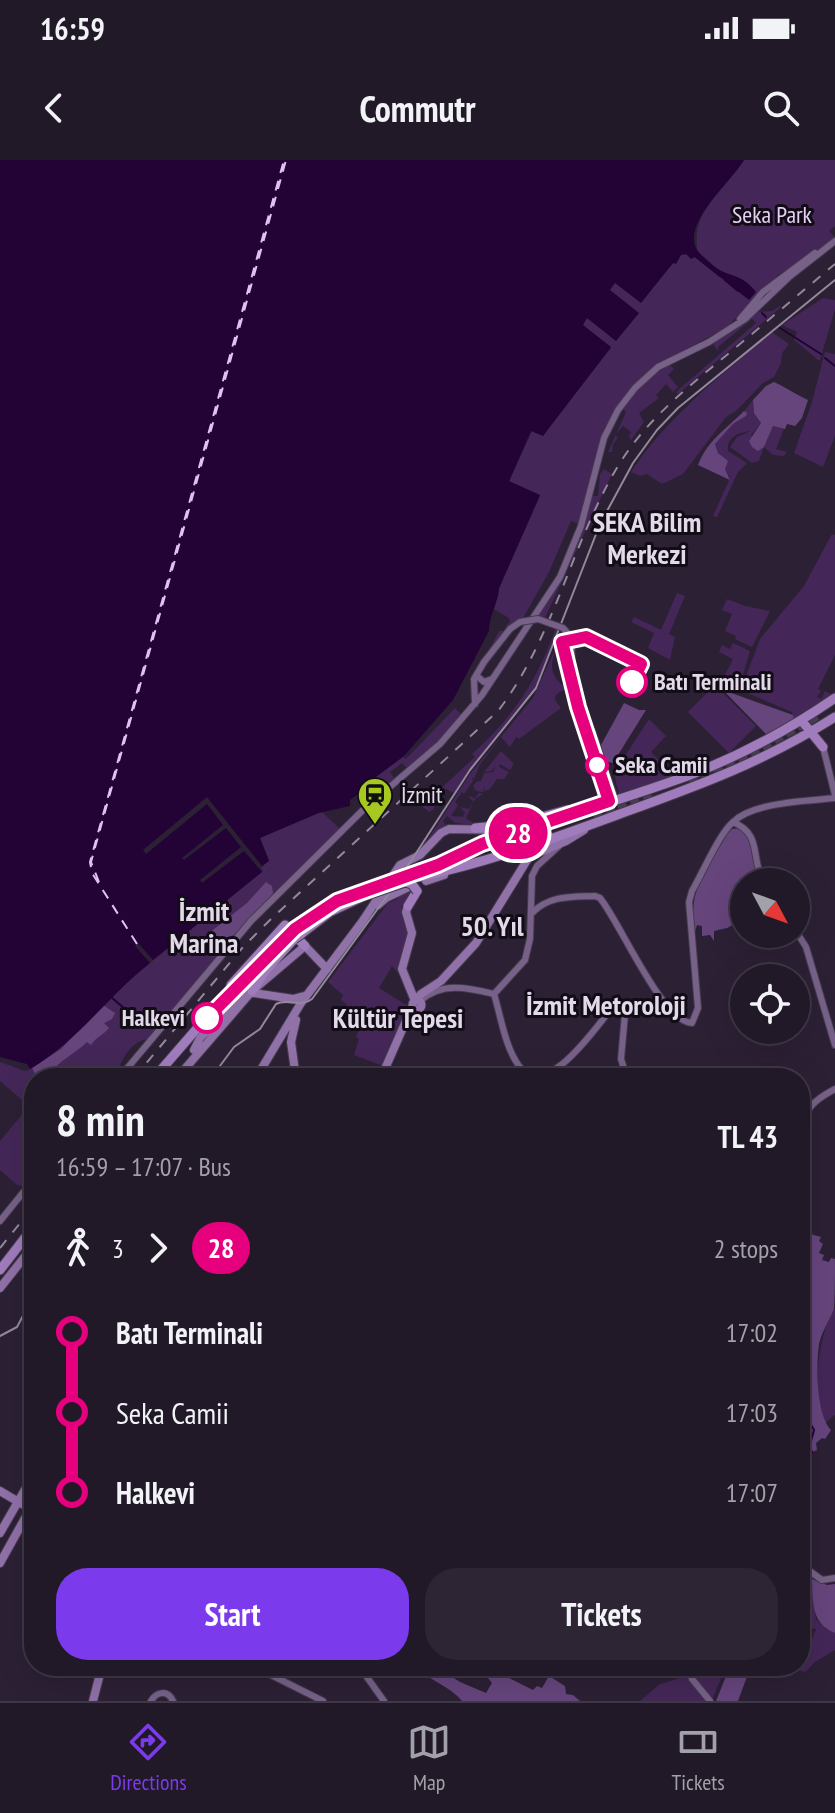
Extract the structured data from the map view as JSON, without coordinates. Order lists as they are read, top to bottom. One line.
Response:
{"districts":["SEKA Bilim Merkezi","İzmit Marina","50. Yıl","İzmit Metoroloji","Kültür Tepesi"],"parks":["Seka Park"],"places":{"other":["Batı Terminali","Seka Camii","Halkevi"],"station":["İzmit"]},"lines":["bus line 28"],"north":"bottom right","page":{"status":"16:59","header":"Commutr","on_map":"28","heading":["8 min","16:59 – 17:07 · Bus","TL 43"],"legs":["3","28","2 stops"],"list":[{"name":"Batı Terminali","value":"17:02"},{"name":"Seka Camii","value":"17:03"},{"name":"Halkevi","value":"17:07"}],"buttons":["Start","Tickets"],"tabs":["Directions","Map","Tickets"]}}
